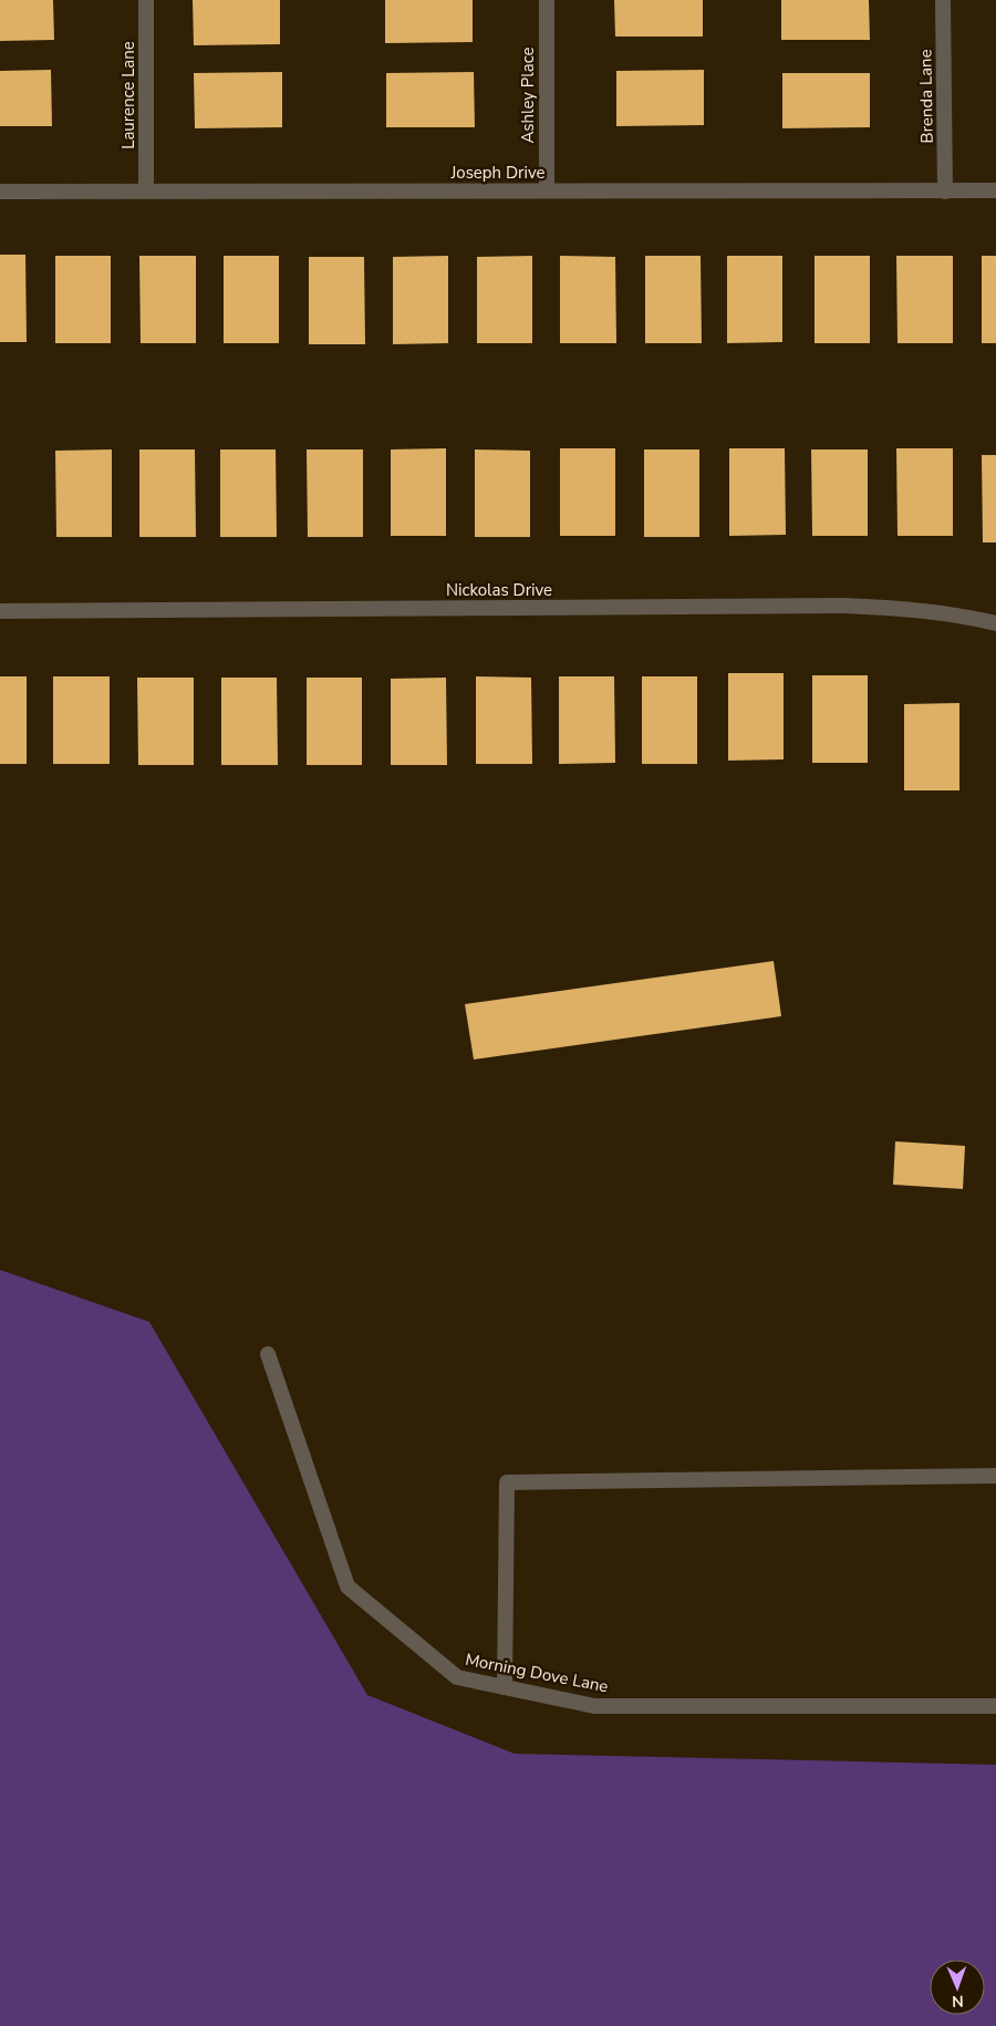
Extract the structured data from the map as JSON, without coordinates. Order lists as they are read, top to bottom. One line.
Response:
{"streets":{"street":["Laurence Lane","Ashley Place","Brenda Lane","Joseph Drive","Nickolas Drive","Morning Dove Lane"]},"crossings":[["Laurence Lane","Joseph Drive"],["Ashley Place","Joseph Drive"],["Brenda Lane","Joseph Drive"]],"north":"bottom"}
